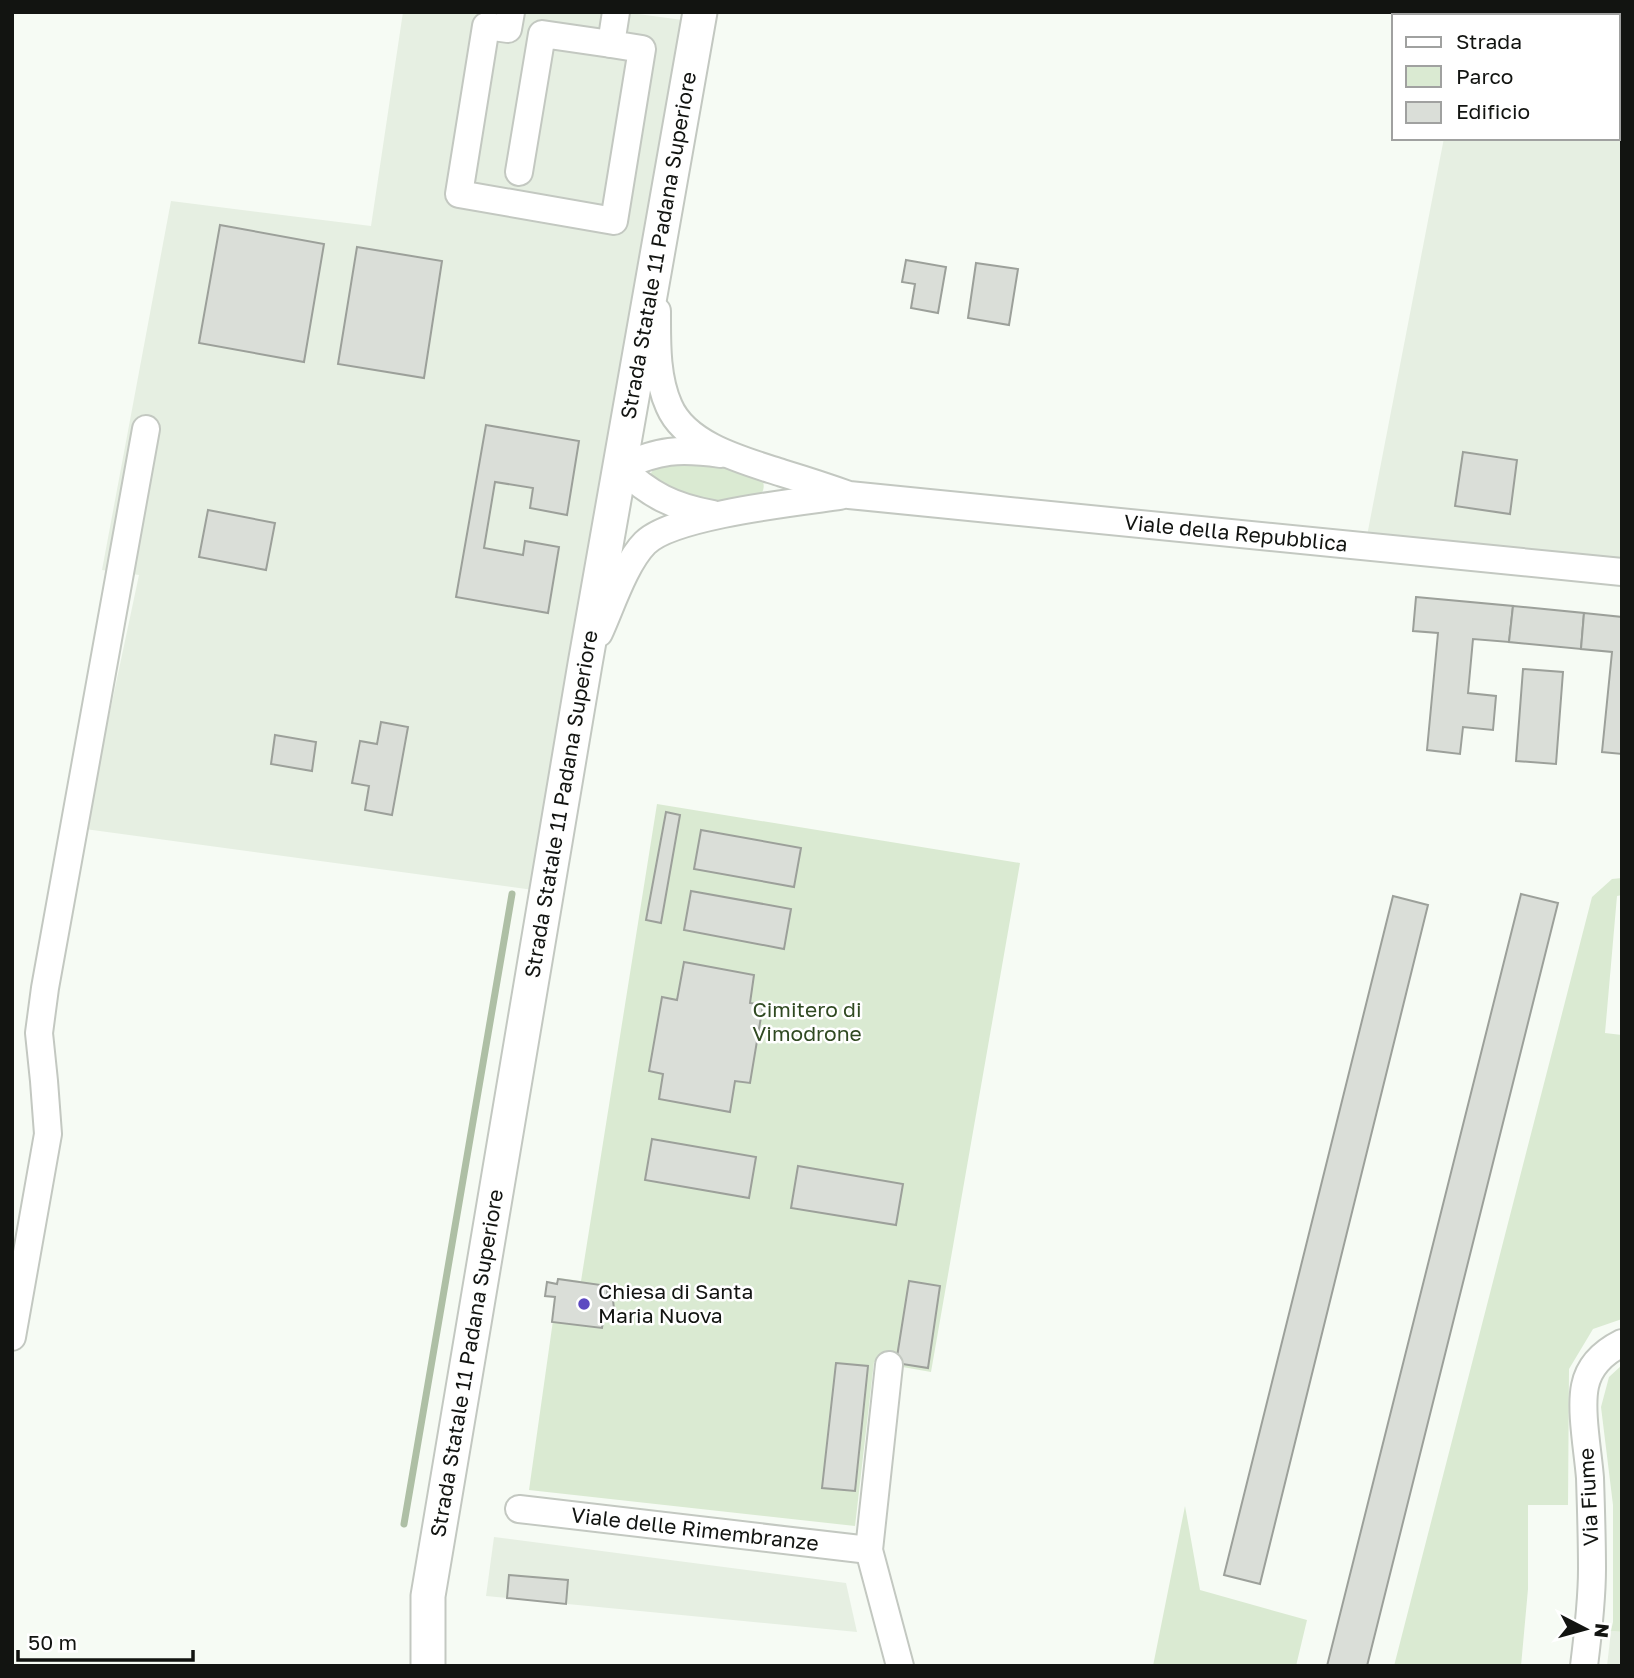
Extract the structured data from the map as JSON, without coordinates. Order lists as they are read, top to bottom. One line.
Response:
{"streets":{"main road":["Strada Statale 11 Padana Superiore"],"street":["Viale della Repubblica","Via Fiume","Viale delle Rimembranze"]},"crossings":[["Strada Statale 11 Padana Superiore","Viale della Repubblica"]],"parks":["Cimitero di Vimodrone"],"places":["Chiesa di Santa Maria Nuova"],"legend":["Strada","Parco","Edificio"],"scale_bar":"50 m","north":"right"}
